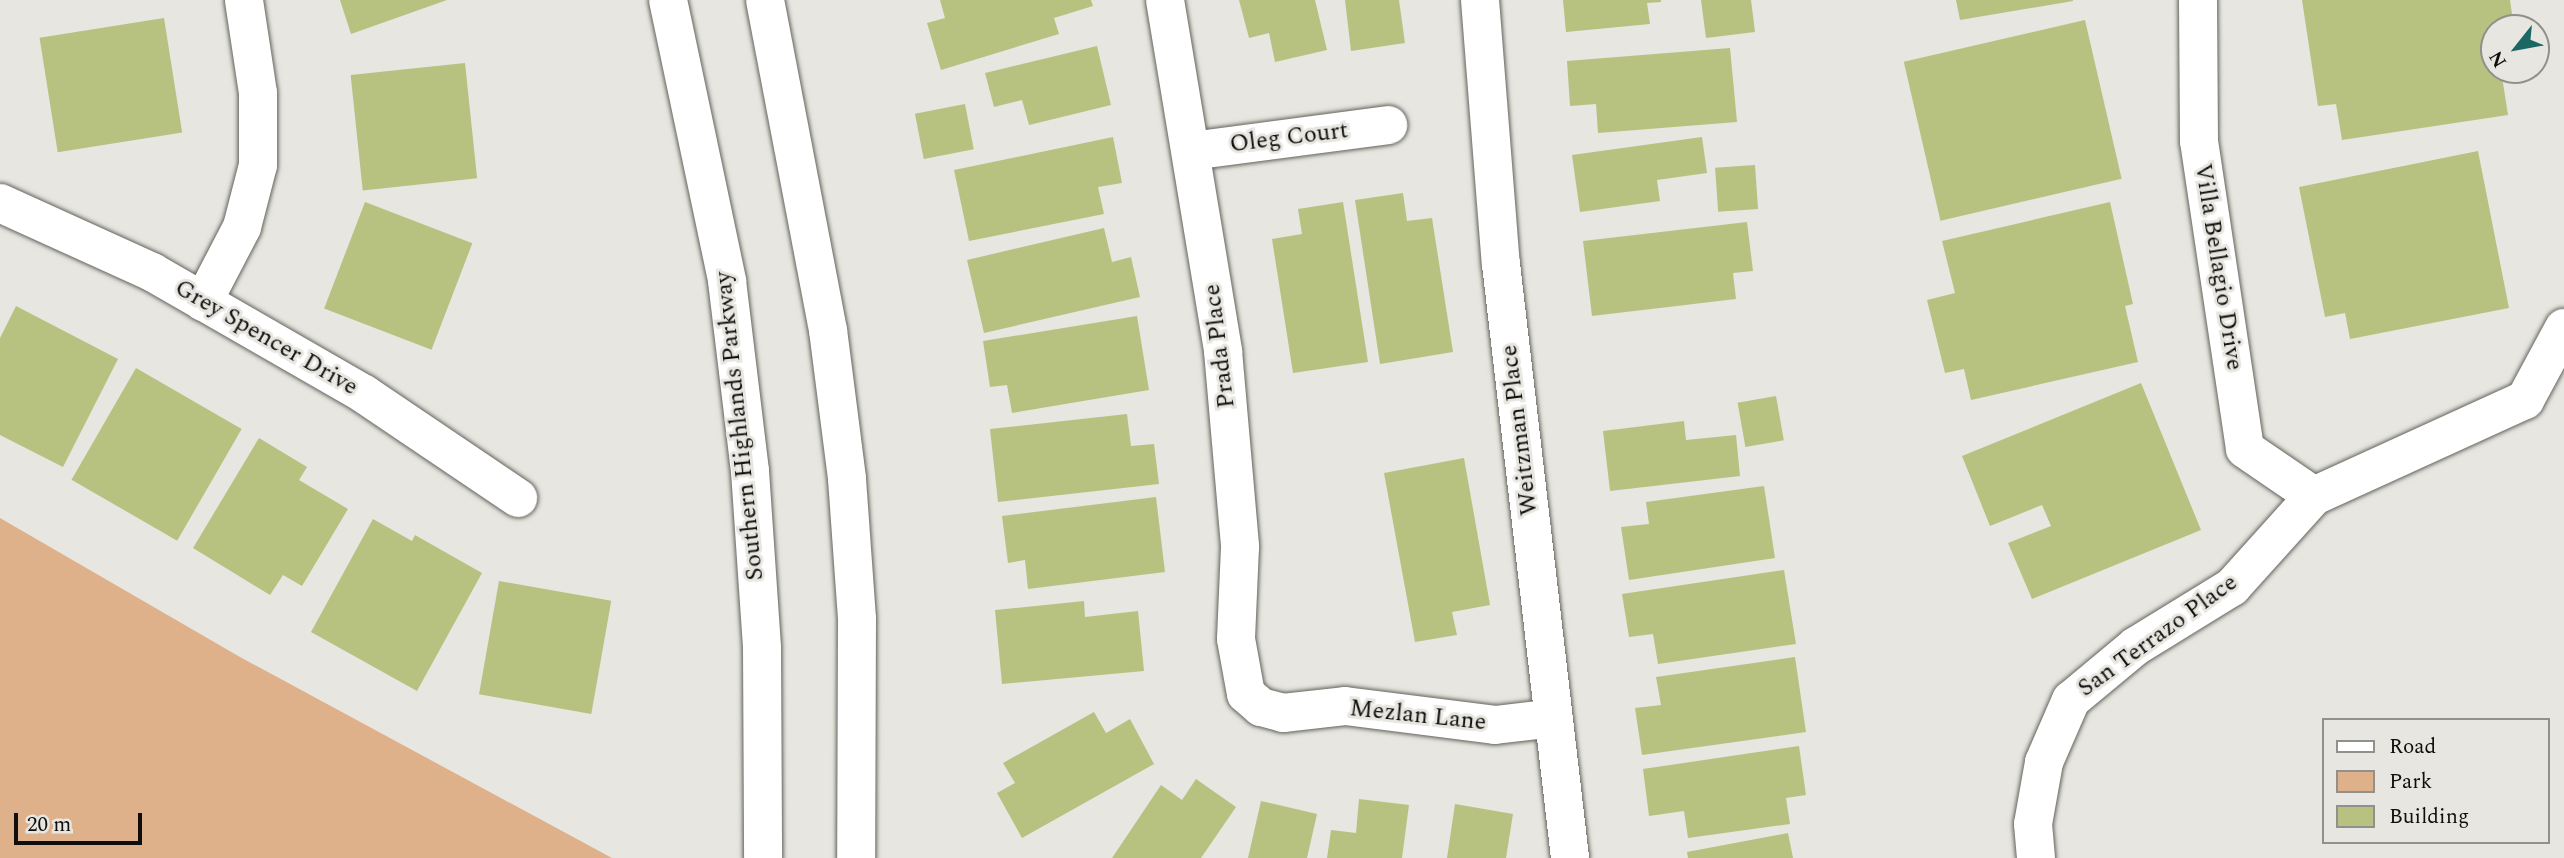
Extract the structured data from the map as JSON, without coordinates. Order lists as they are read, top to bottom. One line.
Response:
{"streets":{"street":["Oleg Court","Villa Bellagio Drive","Grey Spencer Drive","Prada Place","Southern Highlands Parkway","Weitzman Place","San Terrazo Place","Mezlan Lane"]},"crossings":[["Oleg Court","Prada Place"],["Villa Bellagio Drive","San Terrazo Place"],["Prada Place","Mezlan Lane"],["Weitzman Place","Mezlan Lane"]],"legend":["Road","Park","Building"],"scale_bar":"20 m","north":"bottom left"}
